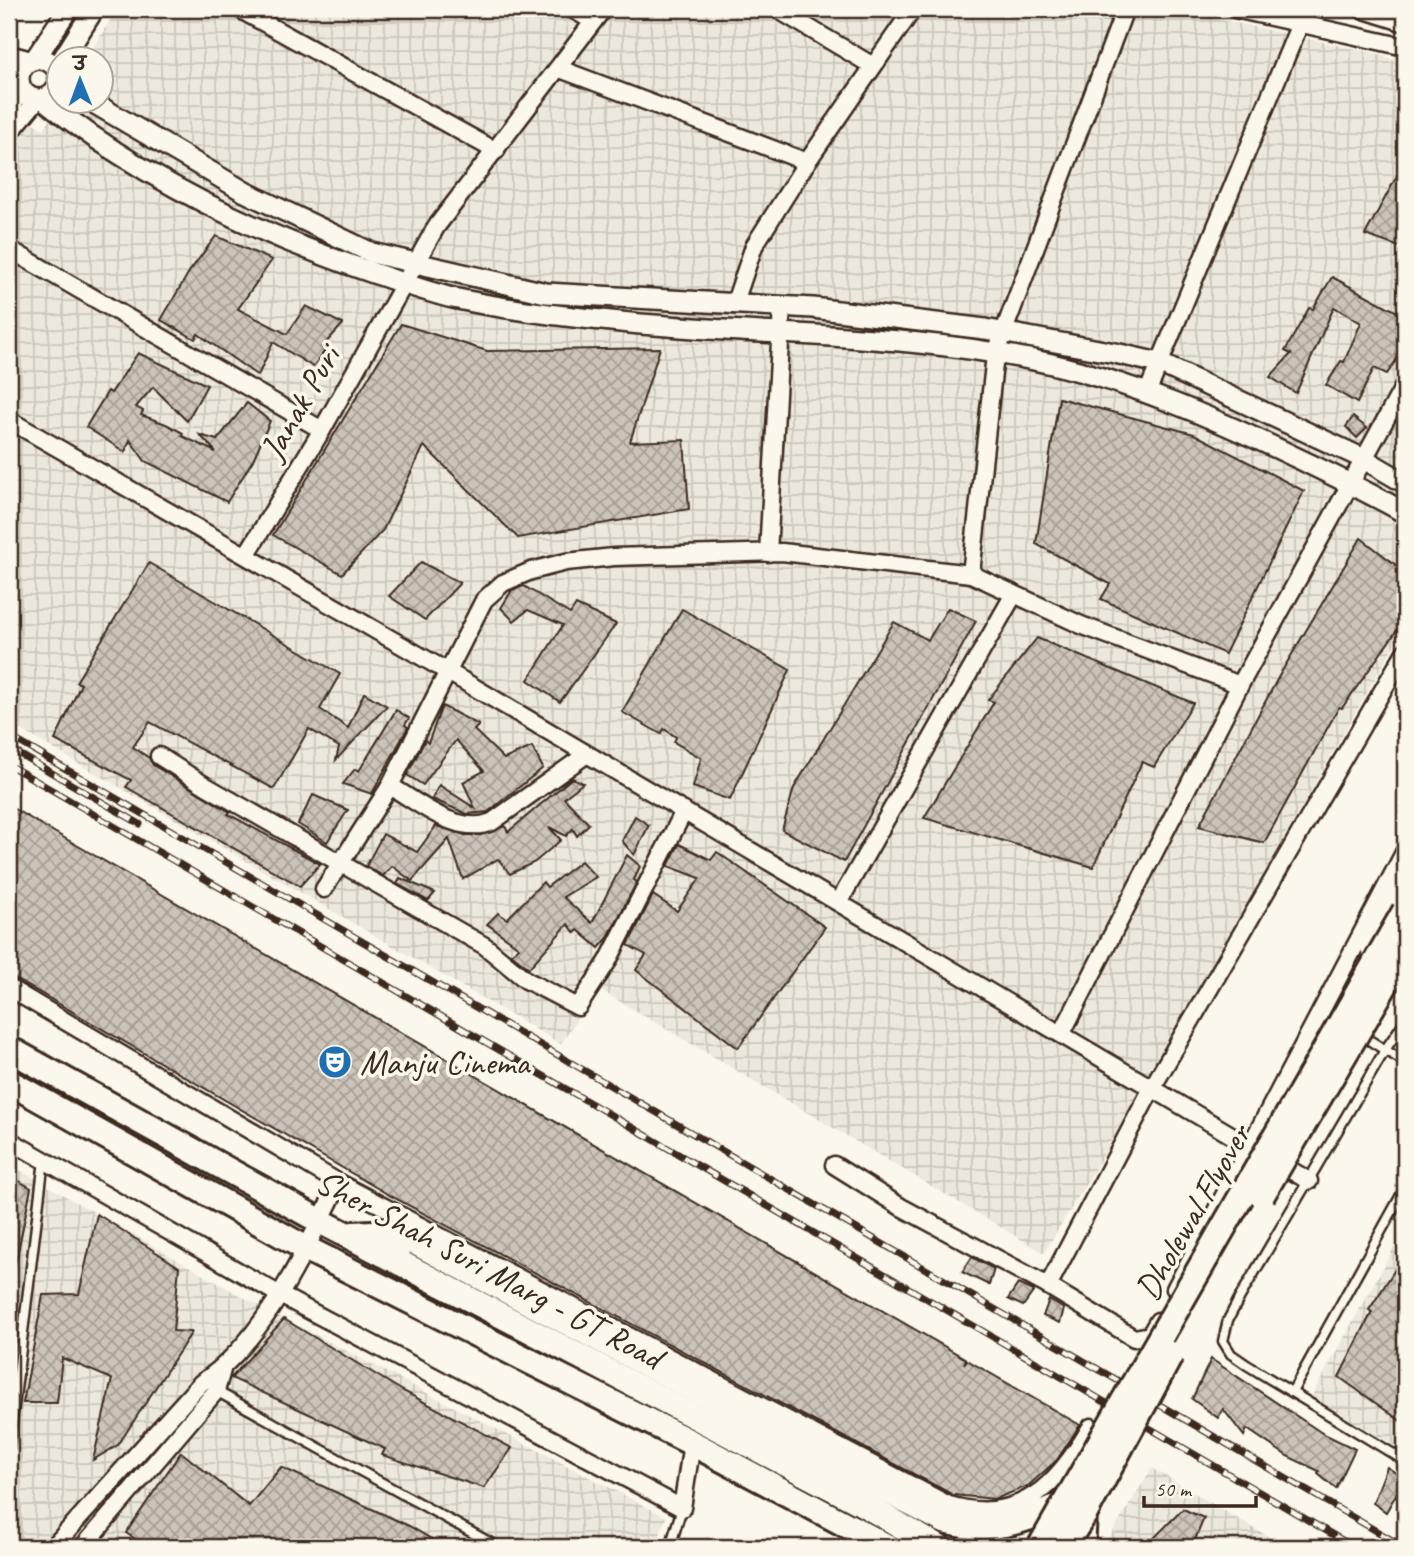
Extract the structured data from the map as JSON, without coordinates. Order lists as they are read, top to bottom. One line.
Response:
{"streets":{"main road":["Dholewal Flyover","Sher Shah Suri Marg - GT Road"],"street":["Janak Puri"]},"places":{"theatre":["Manju Cinema"]},"scale_bar":"50 m","north":"top"}
